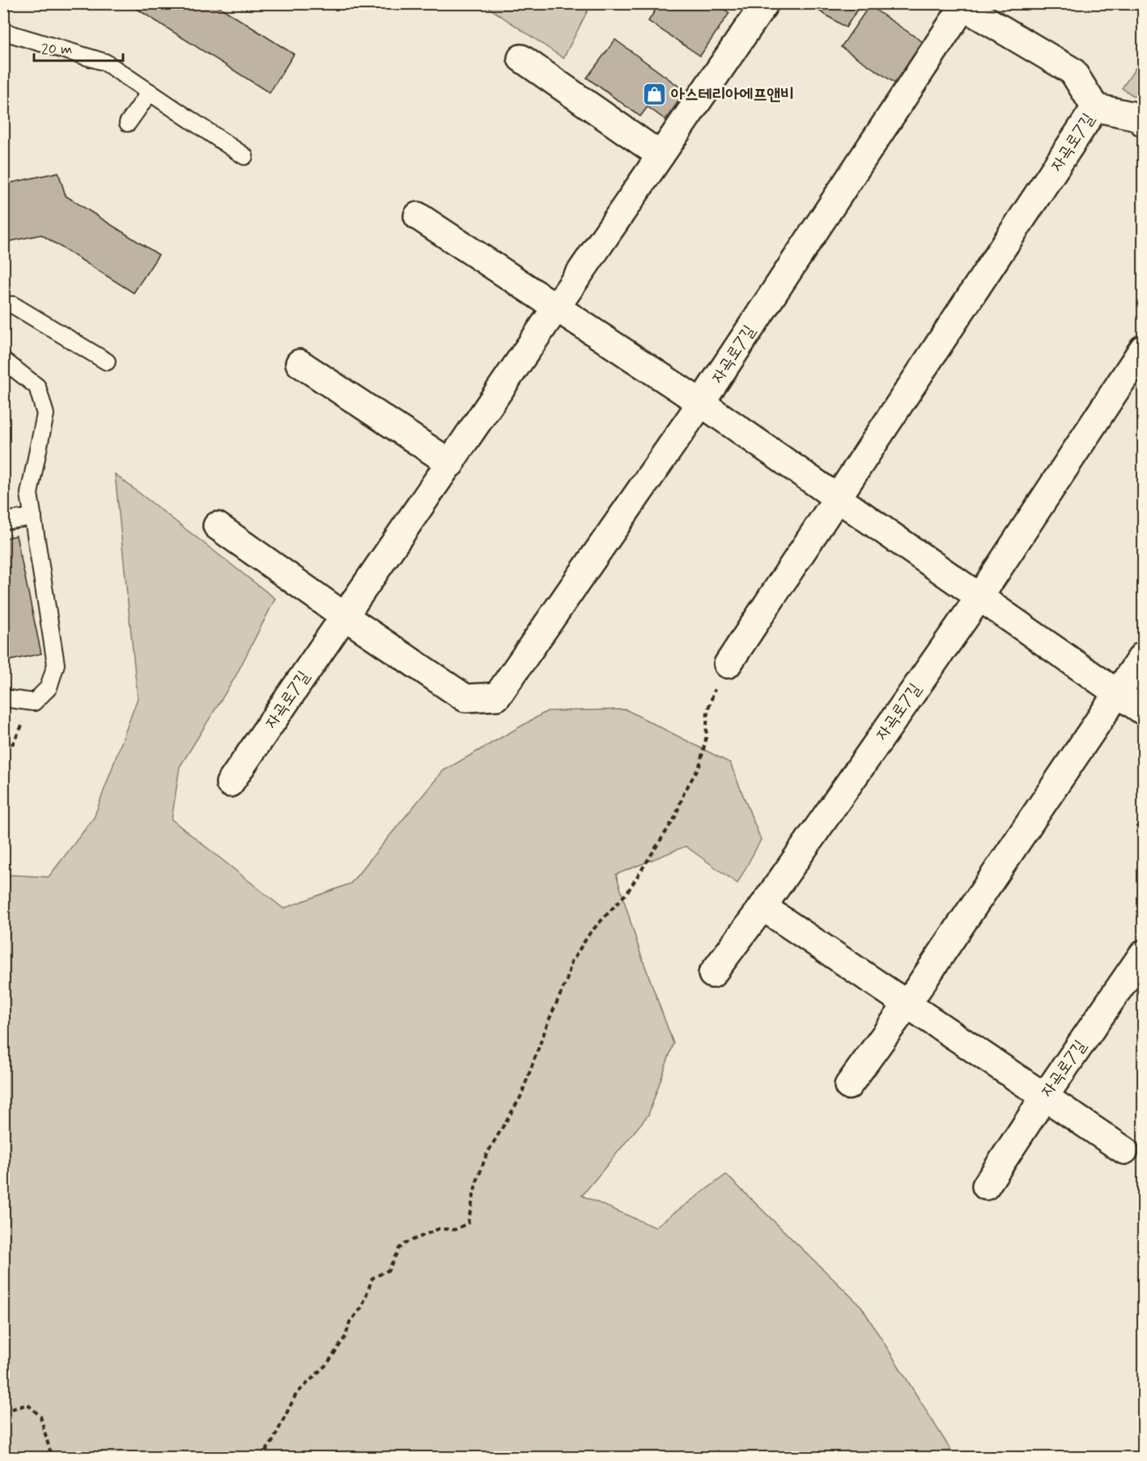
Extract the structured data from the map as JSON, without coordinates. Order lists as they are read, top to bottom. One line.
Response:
{"streets":{"street":["자곡로7길"]},"places":{"shop":["아스테리아에프앤비"]},"scale_bar":"20 m"}
